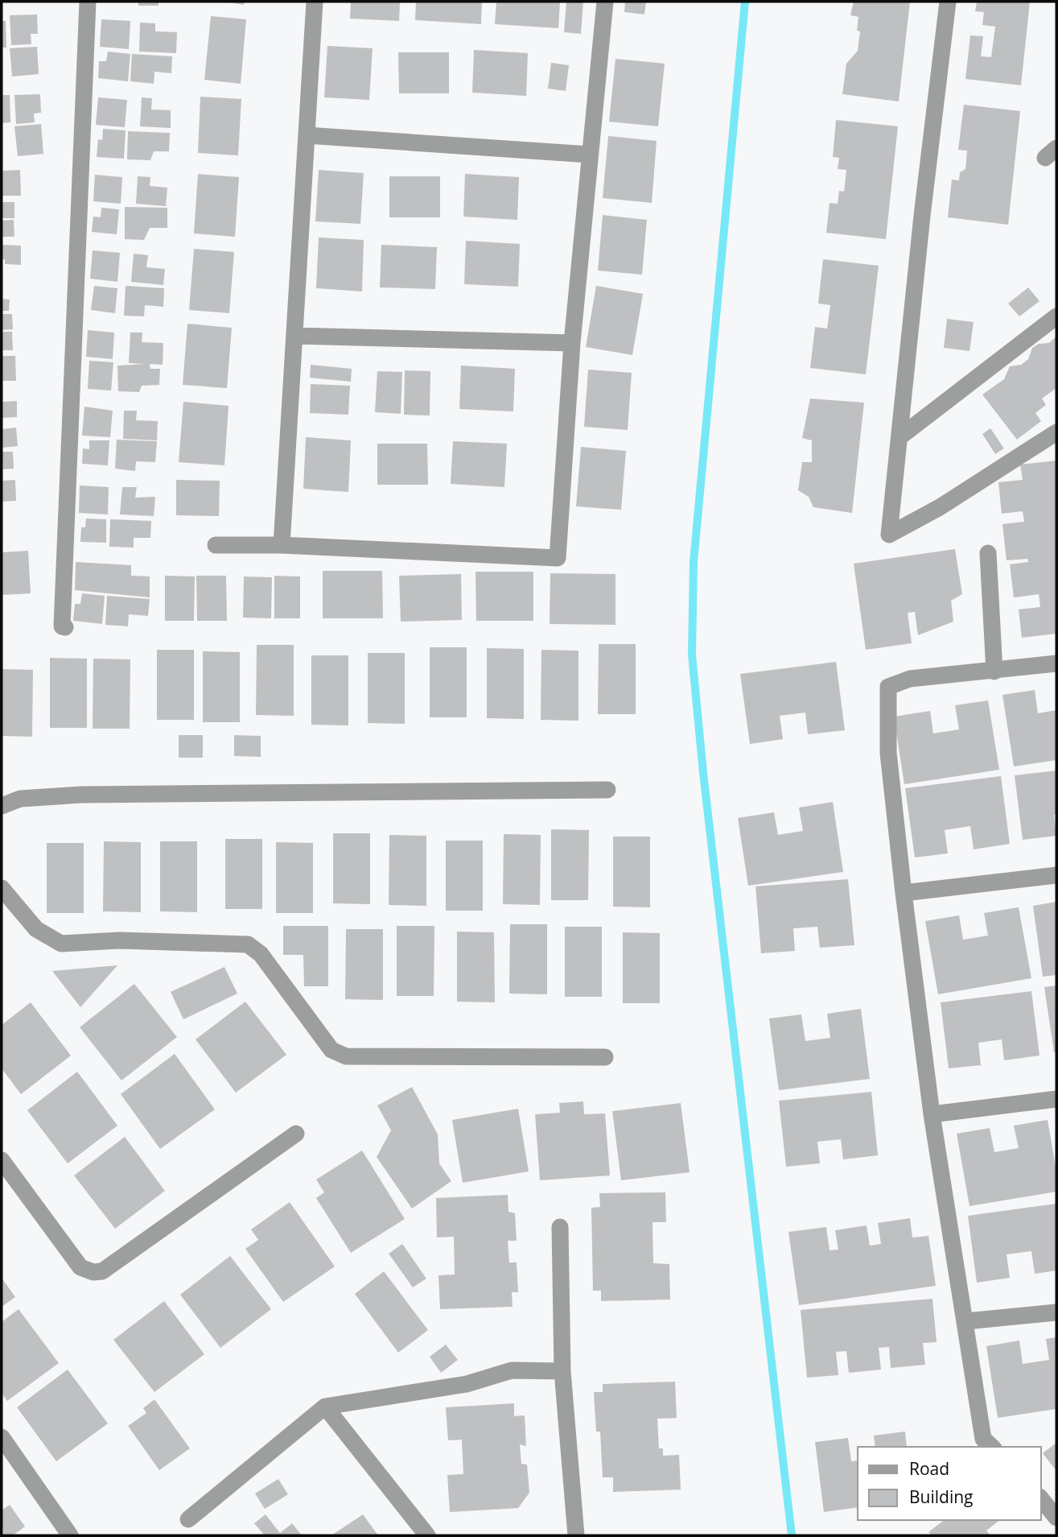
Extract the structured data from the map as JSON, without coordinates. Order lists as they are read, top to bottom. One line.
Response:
{"legend":["Road","Building"]}
